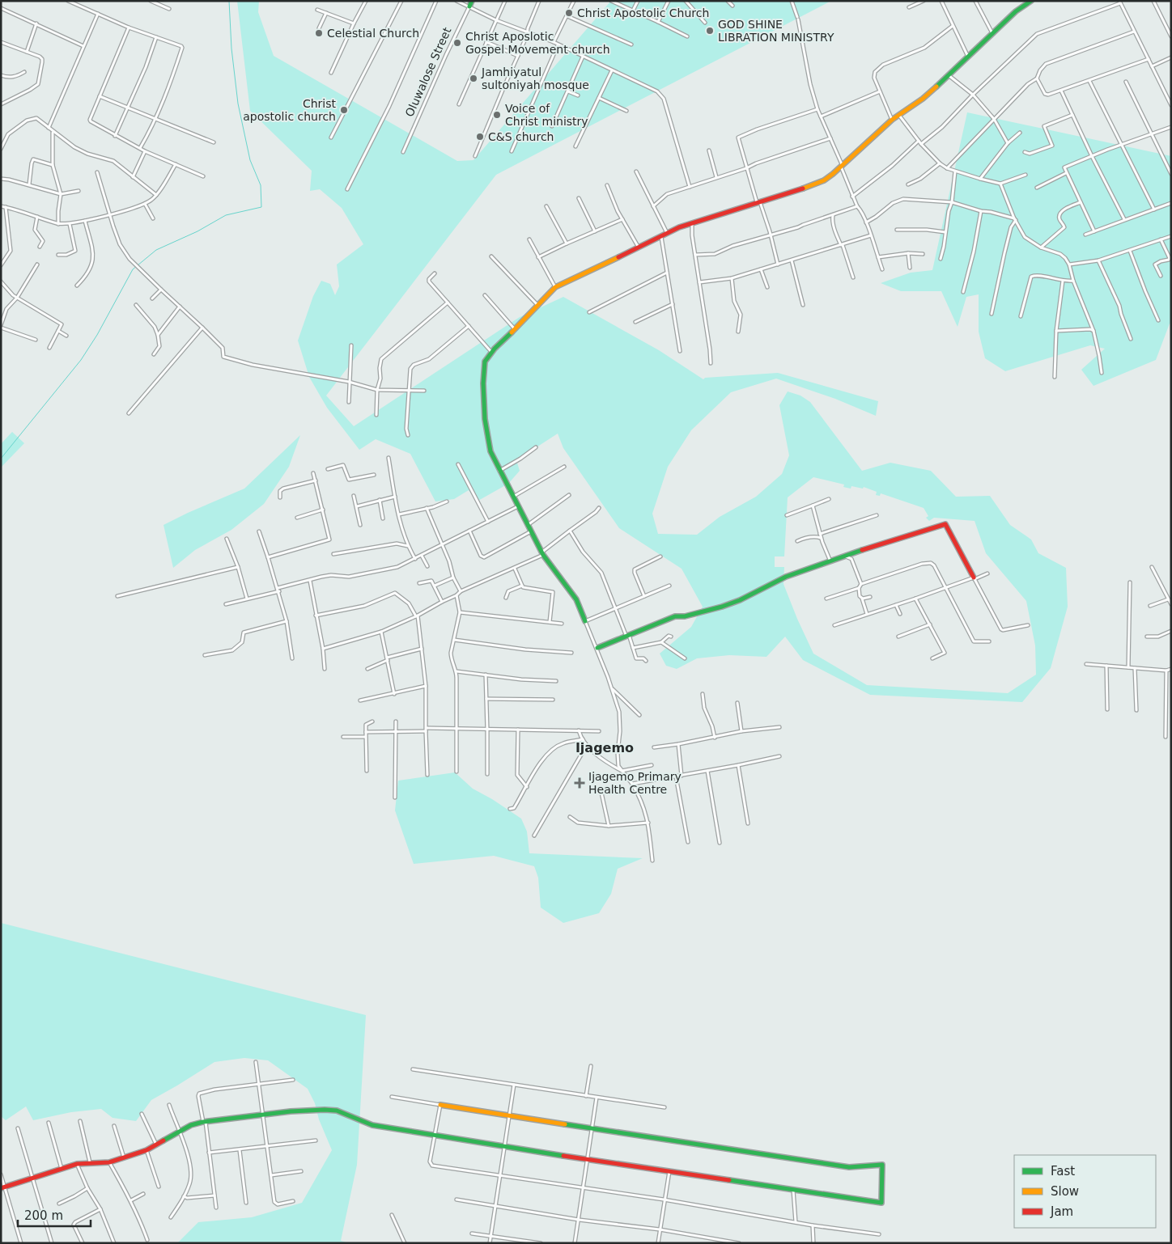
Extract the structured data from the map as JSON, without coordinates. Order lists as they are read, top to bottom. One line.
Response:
{"streets":{"street":["Oluwalose Street"]},"districts":["Ijagemo"],"places":{"other":["Christ Apostolic Church","GOD SHINE LIBRATION MINISTRY","Celestial Church","Christ Aposlotic Gospel Movement church","Jamhiyatul sultoniyah mosque","Christ apostolic church","Voice of Christ ministry","C&S church"],"health":["Ijagemo Primary Health Centre"]},"legend":["Fast","Slow","Jam"],"scale_bar":"200 m"}
